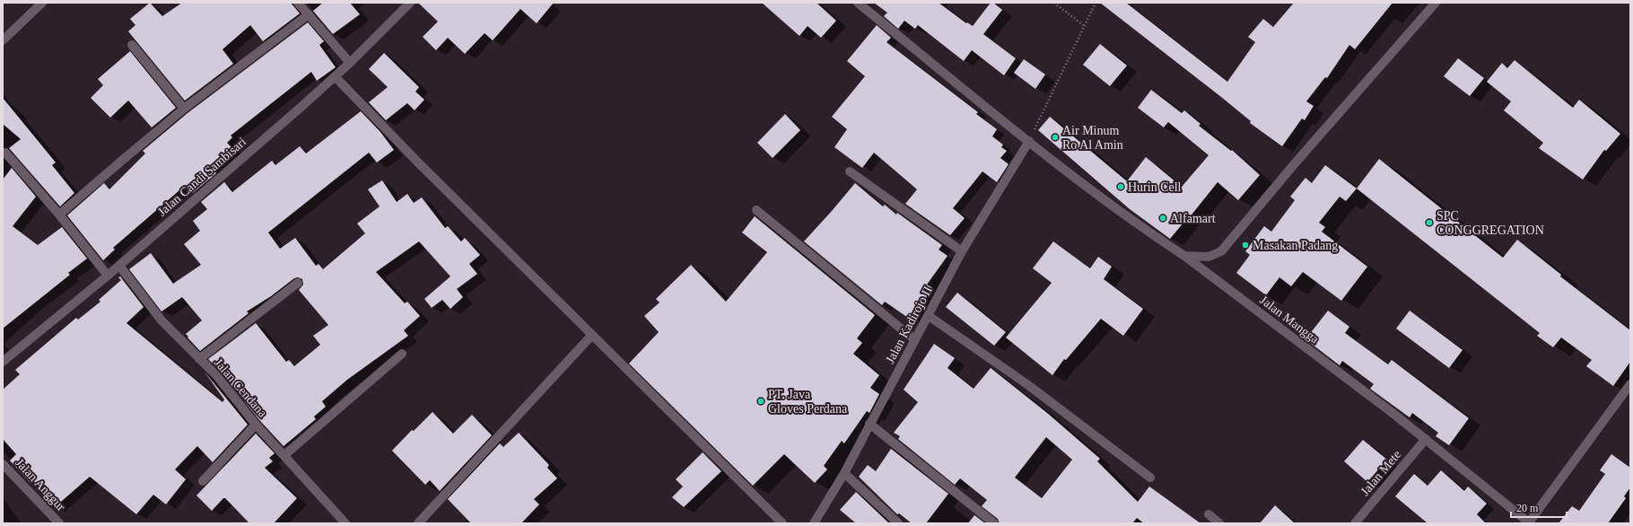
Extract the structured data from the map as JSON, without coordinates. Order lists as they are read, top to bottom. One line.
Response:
{"streets":{"street":["Jalan Candi Sambisari","Jalan Mangga","Jalan Kadirojo II","Jalan Cendana","Jalan Mete","Jalan Anggur"]},"crossings":[["Jalan Candi Sambisari","Jalan Cendana"],["Jalan Mangga","Jalan Kadirojo II"],["Jalan Mangga","Jalan Mete"]],"places":["Air Minum Ro Al Amin","Hurin Cell","Alfamart","SPC CONGGREGATION","Masakan Padang","PT. Java Gloves Perdana"],"scale_bar":"20 m"}
